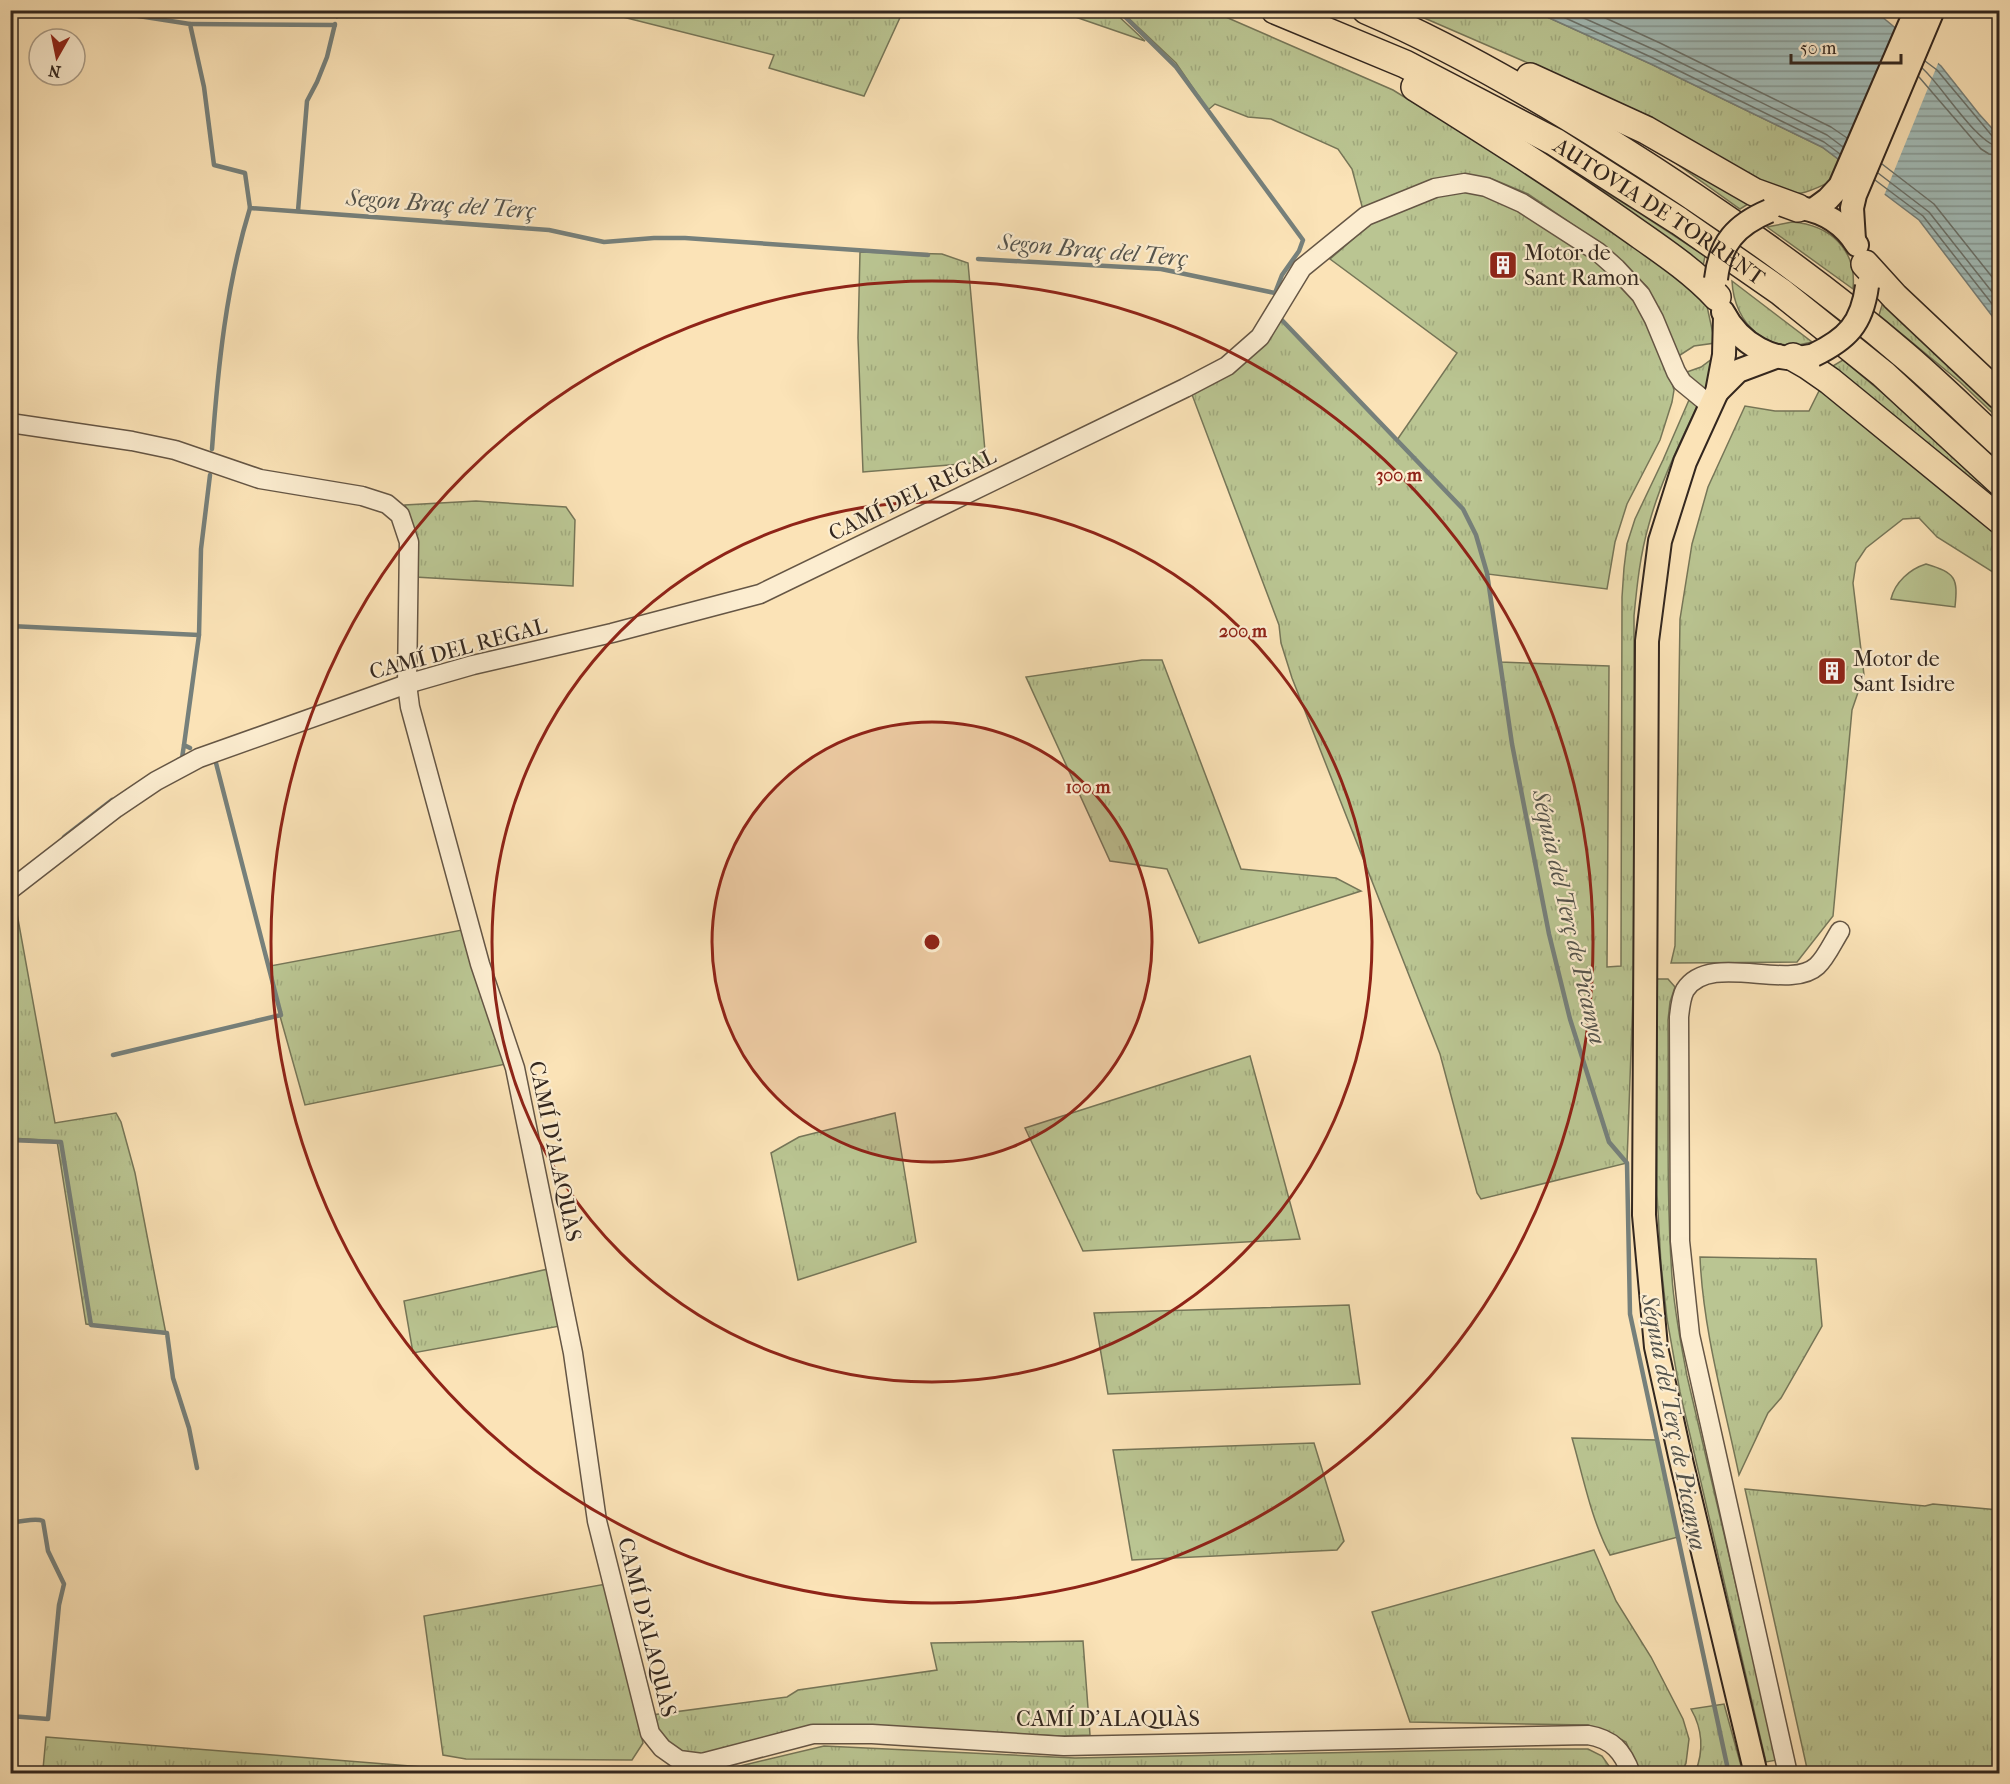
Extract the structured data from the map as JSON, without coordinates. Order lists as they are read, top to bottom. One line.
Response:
{"streets":{"highway":["AUTOVIA DE TORRENT"],"street":["CAMÍ DEL REGAL","CAMÍ D'ALAQUÀS"]},"crossings":[["CAMÍ DEL REGAL","CAMÍ D'ALAQUÀS"]],"water":["Segon Braç del Terç","Séquia del Terç de Picanya"],"places":{"building":["Motor de Sant Ramon","Motor de Sant Isidre"]},"scale_bar":"50 m","north":"bottom","rings":["300 m","200 m","100 m"]}
